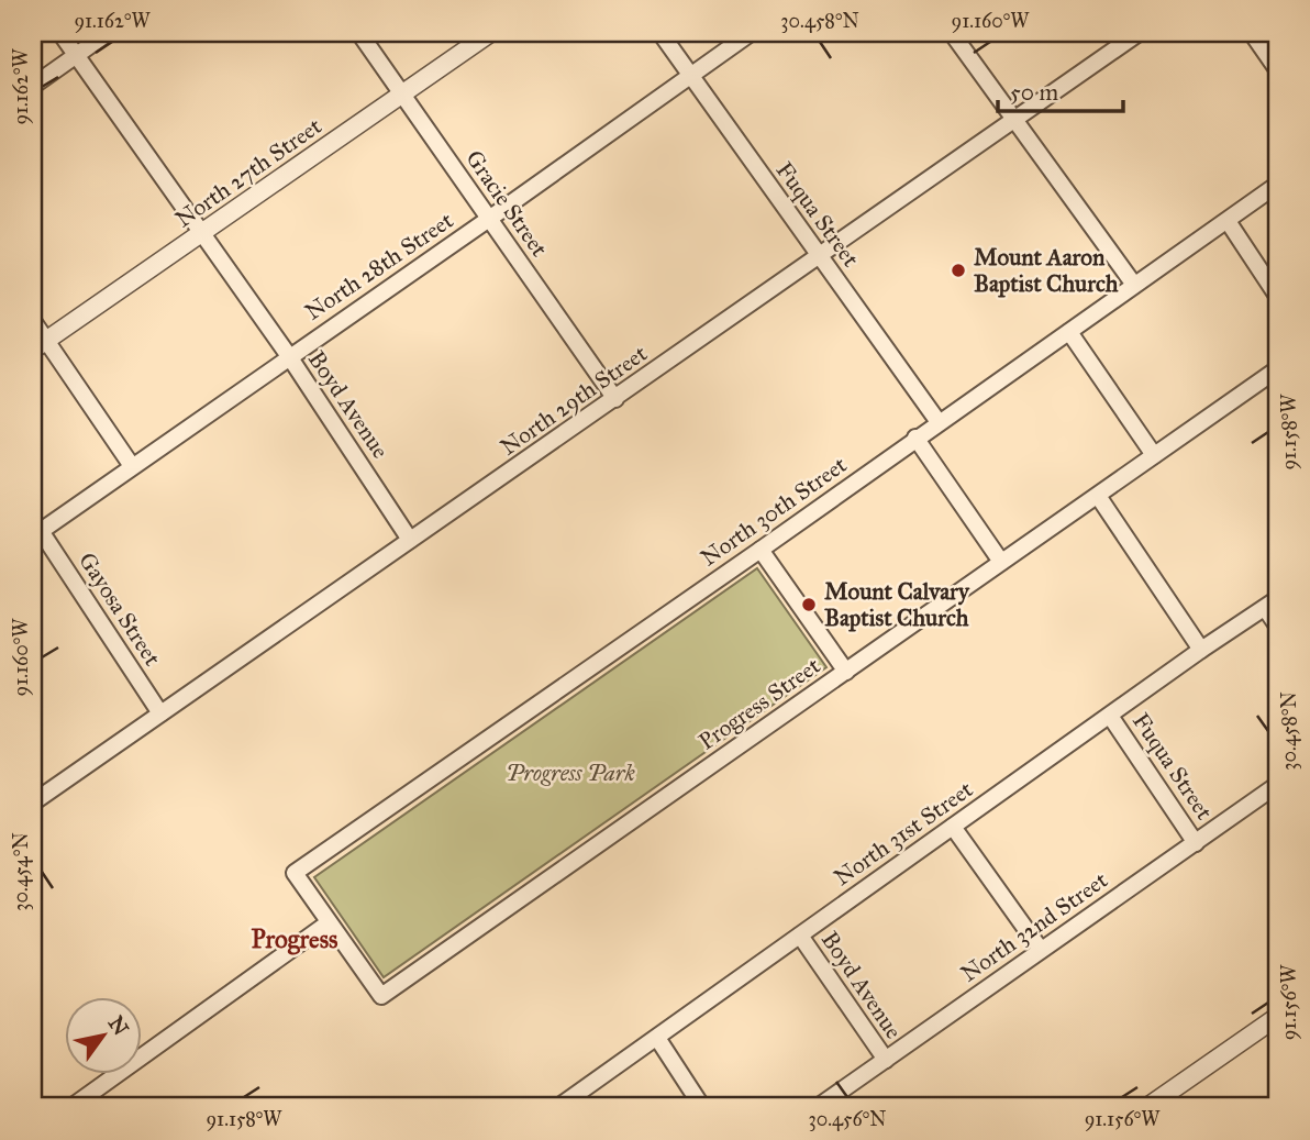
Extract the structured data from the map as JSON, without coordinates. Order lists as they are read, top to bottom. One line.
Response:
{"streets":{"street":["North 27th Street","Gracie Street","Fuqua Street","North 28th Street","North 29th Street","Boyd Avenue","North 30th Street","Gayosa Street","Progress Street","North 31st Street","North 32nd Street"]},"crossings":[["North 27th Street","Gracie Street"],["North 27th Street","Boyd Avenue"],["Gracie Street","North 28th Street"],["Gracie Street","North 29th Street"],["Fuqua Street","North 28th Street"],["Fuqua Street","North 29th Street"],["Fuqua Street","North 30th Street"],["Fuqua Street","North 31st Street"],["Fuqua Street","North 32nd Street"],["North 28th Street","Boyd Avenue"],["North 28th Street","Gayosa Street"],["North 29th Street","Boyd Avenue"],["North 29th Street","Gayosa Street"],["Boyd Avenue","North 31st Street"],["Boyd Avenue","North 32nd Street"],["North 30th Street","Progress Street"]],"districts":["Progress"],"parks":["Progress Park"],"places":["Mount Aaron Baptist Church","Mount Calvary Baptist Church"],"scale_bar":"50 m","north":"top right","coordinates":["91.162°W","30.458°N","91.160°W","91.158°W","30.454°N","91.156°W","30.456°N"]}
